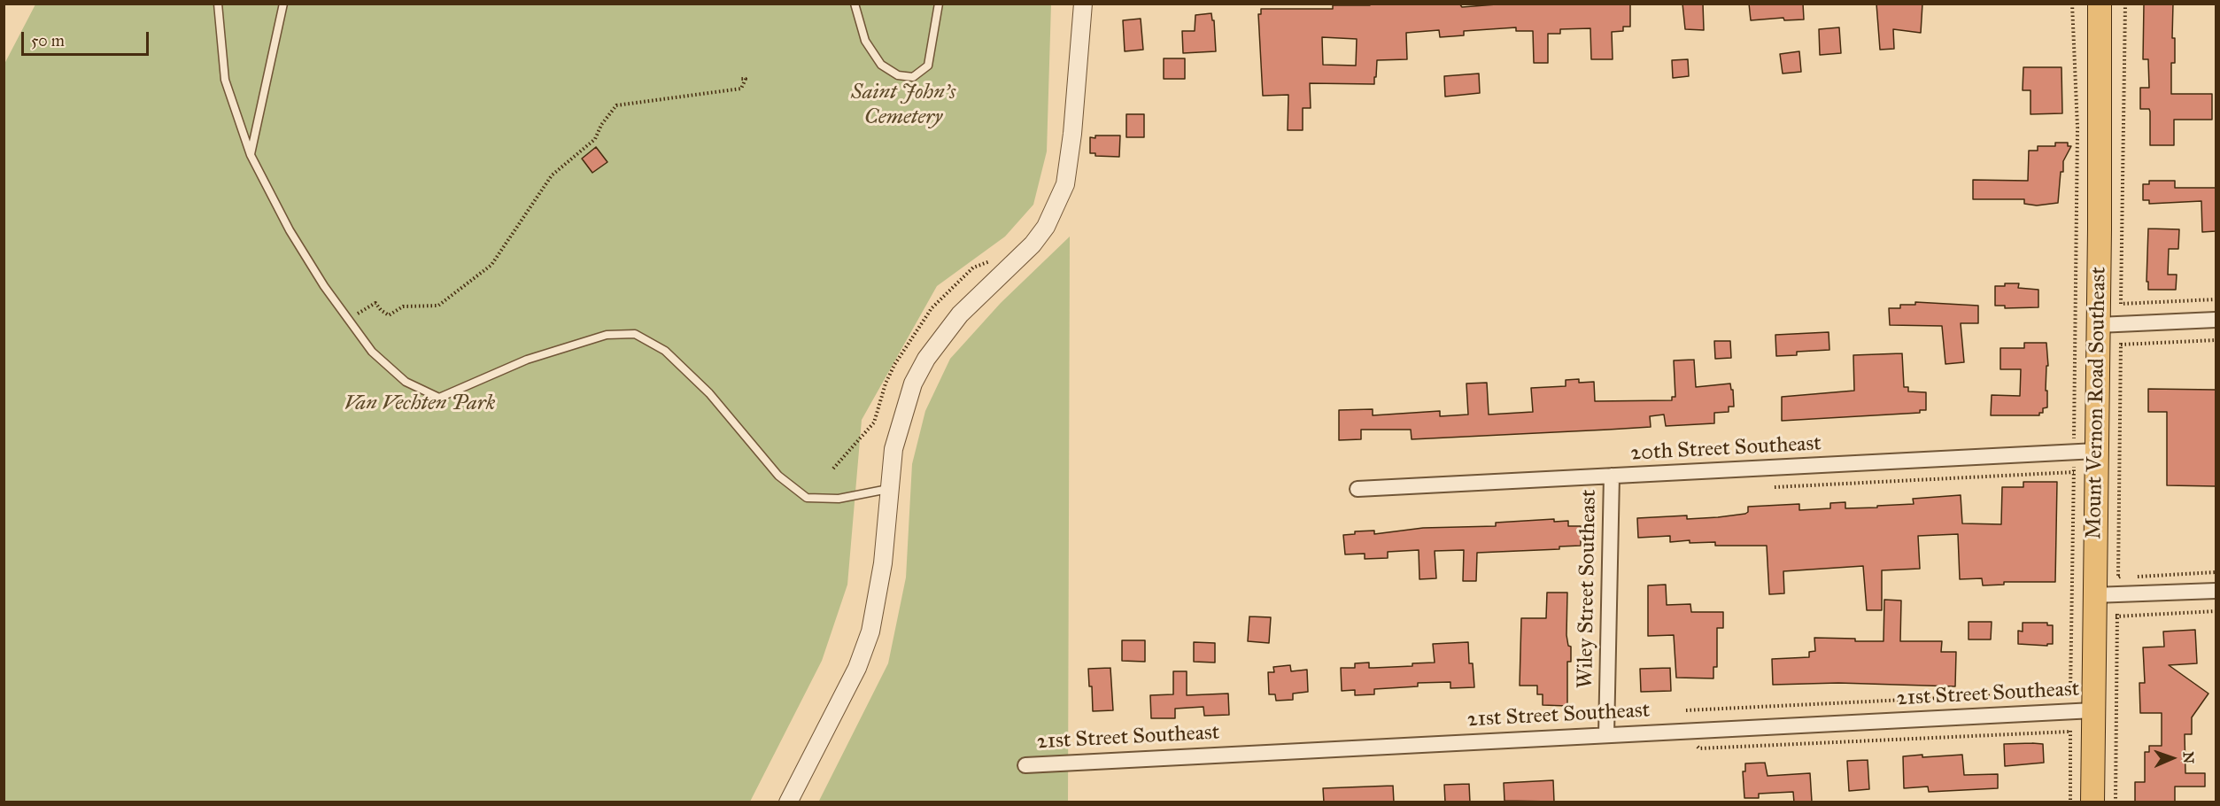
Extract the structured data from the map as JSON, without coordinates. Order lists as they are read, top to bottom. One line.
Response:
{"streets":{"main road":["Mount Vernon Road Southeast"],"street":["20th Street Southeast","Wiley Street Southeast","21st Street Southeast"]},"crossings":[["Mount Vernon Road Southeast","20th Street Southeast"],["Mount Vernon Road Southeast","21st Street Southeast"],["20th Street Southeast","Wiley Street Southeast"],["Wiley Street Southeast","21st Street Southeast"]],"parks":["Saint John's Cemetery","Van Vechten Park"],"scale_bar":"50 m","north":"right"}
